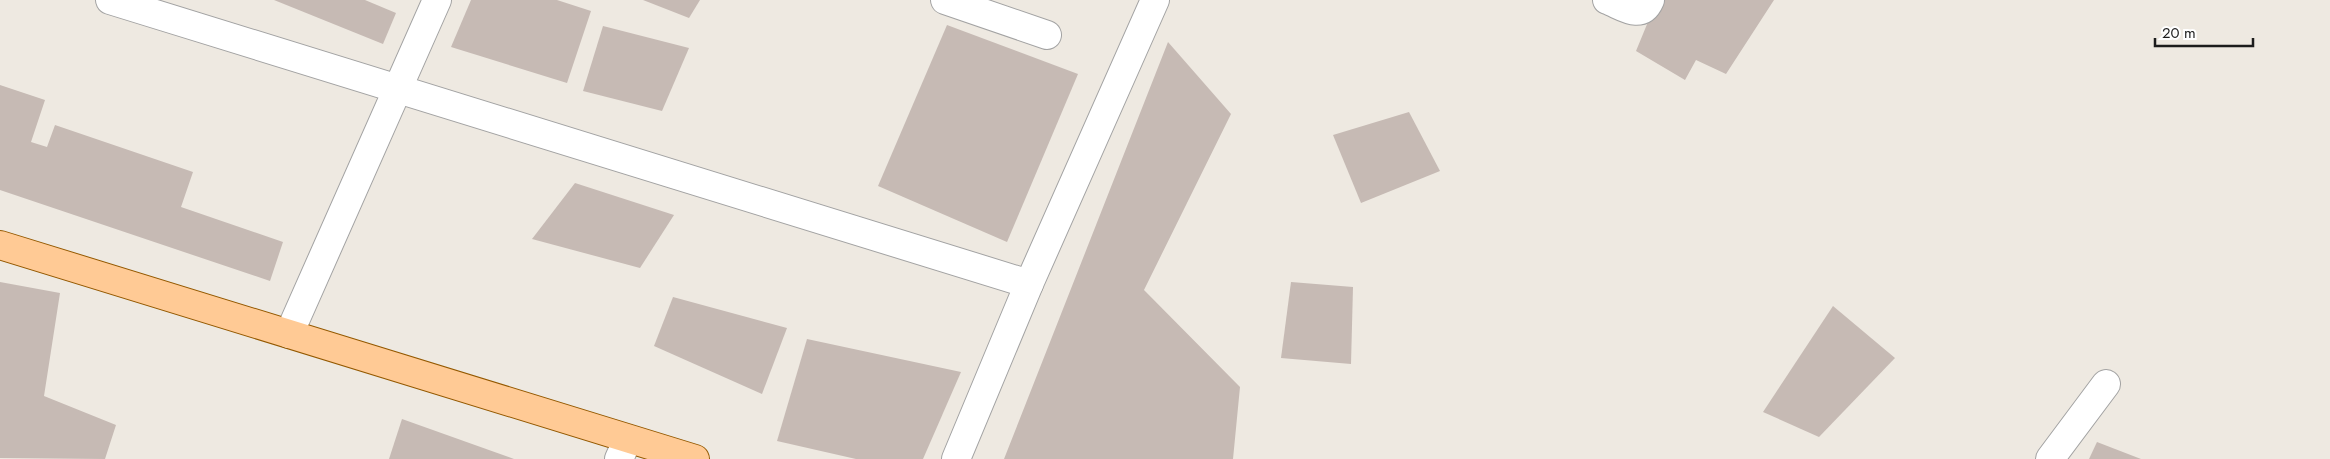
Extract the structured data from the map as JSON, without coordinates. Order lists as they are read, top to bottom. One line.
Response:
{"scale_bar":"20 m"}
